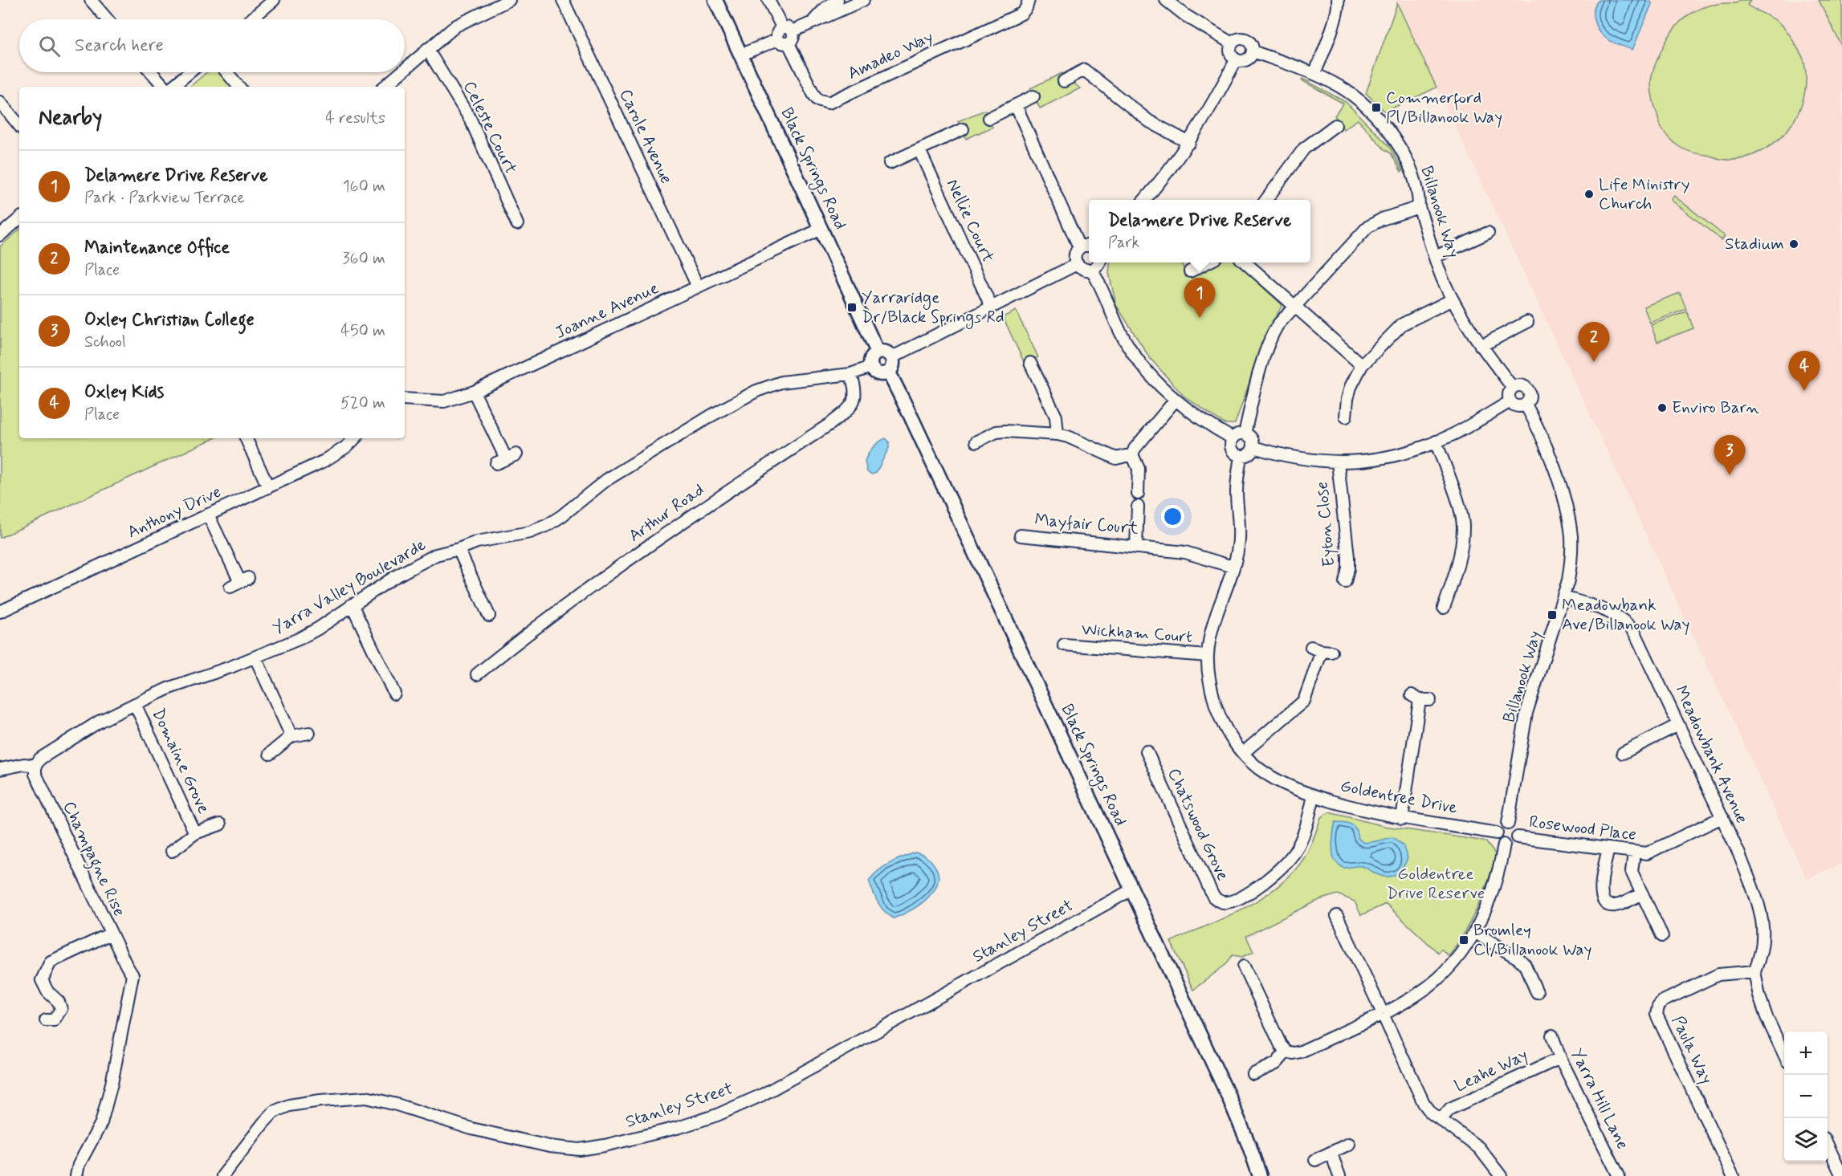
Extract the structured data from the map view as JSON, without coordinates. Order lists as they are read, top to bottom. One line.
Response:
{"streets":{"main road":["Black Springs Road"],"street":["Amadeo Way","Celeste Court","Carole Avenue","Billanook Way","Nellie Court","Joanne Avenue","Anthony Drive","Arthur Road","Mayfair Court","Eyton Close","Yarra Valley Boulevarde","Wickham Court","Meadowbank Avenue","Domaine Grove","Goldentree Drive","Chatswood Grove","Rosewood Place","Champagne Rise","Stanley Street","Paula Way","Leahe Way","Yarra Hill Lane"]},"crossings":[["Carole Avenue","Joanne Avenue"],["Black Springs Road","Joanne Avenue"],["Black Springs Road","Yarra Valley Boulevarde"],["Black Springs Road","Stanley Street"],["Billanook Way","Meadowbank Avenue"],["Billanook Way","Goldentree Drive"],["Billanook Way","Rosewood Place"],["Arthur Road","Yarra Valley Boulevarde"],["Mayfair Court","Goldentree Drive"],["Yarra Valley Boulevarde","Domaine Grove"],["Yarra Valley Boulevarde","Champagne Rise"],["Wickham Court","Goldentree Drive"],["Meadowbank Avenue","Rosewood Place"],["Meadowbank Avenue","Paula Way"],["Goldentree Drive","Chatswood Grove"],["Goldentree Drive","Rosewood Place"],["Leahe Way","Yarra Hill Lane"]],"parks":["Goldentree Drive Reserve"],"places":{"transit":["Commerford Pl/Billanook Way","Yarraridge Dr/Black Springs Rd","Meadowbank Ave/Billanook Way","Bromley Cl/Billanook Way"],"other":["Life Ministry Church","Stadium","Enviro Barn"]},"page":{"search":"Search here","heading":["Nearby","4 results"],"list":[{"mark":"1","name":"Delamere Drive Reserve","note":"Park · Parkview Terrace","value":"160 m"},{"mark":"2","name":"Maintenance Office","note":"Place","value":"360 m"},{"mark":"3","name":"Oxley Christian College","note":"School","value":"450 m"},{"mark":"4","name":"Oxley Kids","note":"Place","value":"520 m"}],"popup":["Delamere Drive Reserve","Park"],"pins":["1","2","4","3"],"map_buttons":["+","−"]}}
